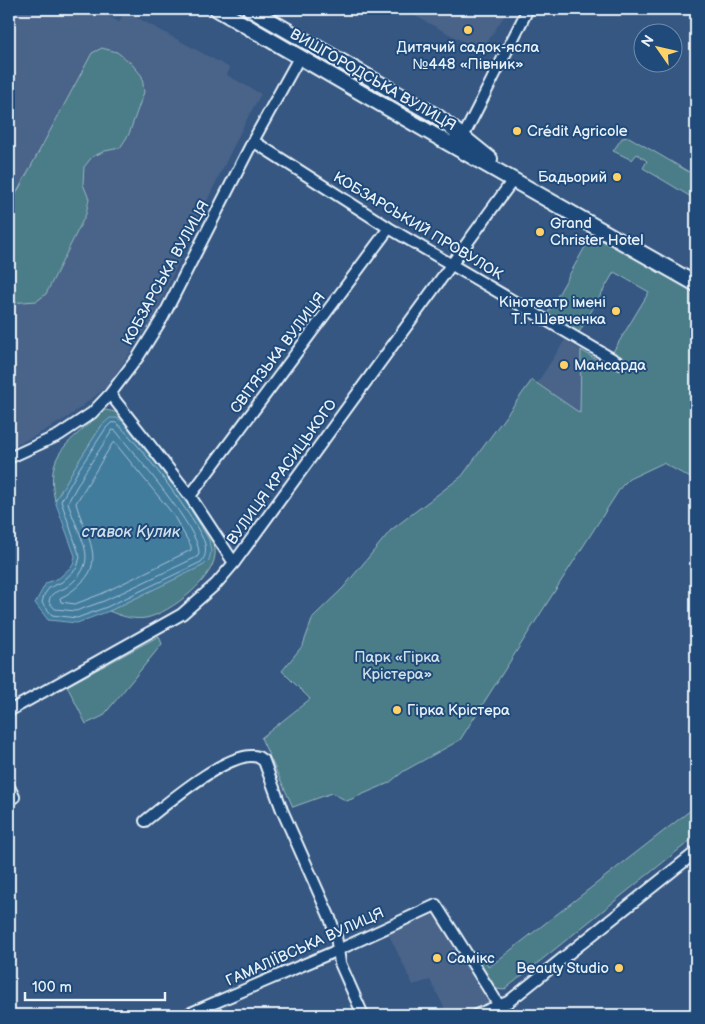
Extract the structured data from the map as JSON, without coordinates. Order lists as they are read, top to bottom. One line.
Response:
{"streets":{"main road":["ВИШГОРОДСЬКА ВУЛИЦЯ"],"street":["КОБЗАРСЬКИЙ ПРОВУЛОК","КОБЗАРСЬКА ВУЛИЦЯ","СВІТЯЗЬКА ВУЛИЦЯ","ВУЛИЦЯ КРАСИЦЬКОГО","ГАМАЛІЇВСЬКА ВУЛИЦЯ"]},"crossings":[["ВИШГОРОДСЬКА ВУЛИЦЯ","КОБЗАРСЬКА ВУЛИЦЯ"],["ВИШГОРОДСЬКА ВУЛИЦЯ","ВУЛИЦЯ КРАСИЦЬКОГО"],["КОБЗАРСЬКИЙ ПРОВУЛОК","КОБЗАРСЬКА ВУЛИЦЯ"],["КОБЗАРСЬКИЙ ПРОВУЛОК","СВІТЯЗЬКА ВУЛИЦЯ"],["КОБЗАРСЬКИЙ ПРОВУЛОК","ВУЛИЦЯ КРАСИЦЬКОГО"]],"water":["ставок Кулик"],"parks":["Парк «Гірка Крістера»"],"places":["Дитячий садок-ясла №448 «Півник»","Crédit Agricole","Бадьорий","Grand Christer Hotel","Кінотеатр імені Т.Г.Шевченка","Мансарда","Гірка Крістера","Самікс","Beauty Studio"],"scale_bar":"100 m","north":"top left"}
